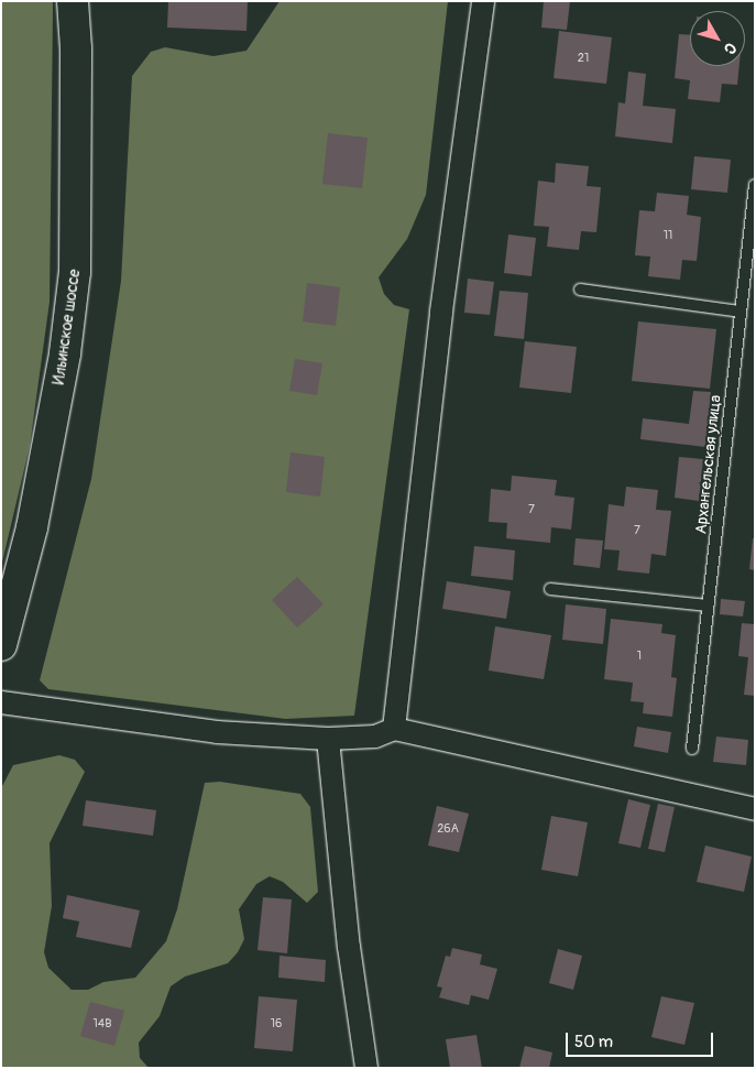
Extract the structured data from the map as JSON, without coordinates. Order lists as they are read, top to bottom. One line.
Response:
{"streets":{"main road":["Ильинское шоссе"],"lane":["Архангельская улица"]},"house_numbers":["21","11","7","7","1","26А","14В","16"],"scale_bar":"50 m","north":"bottom right"}
